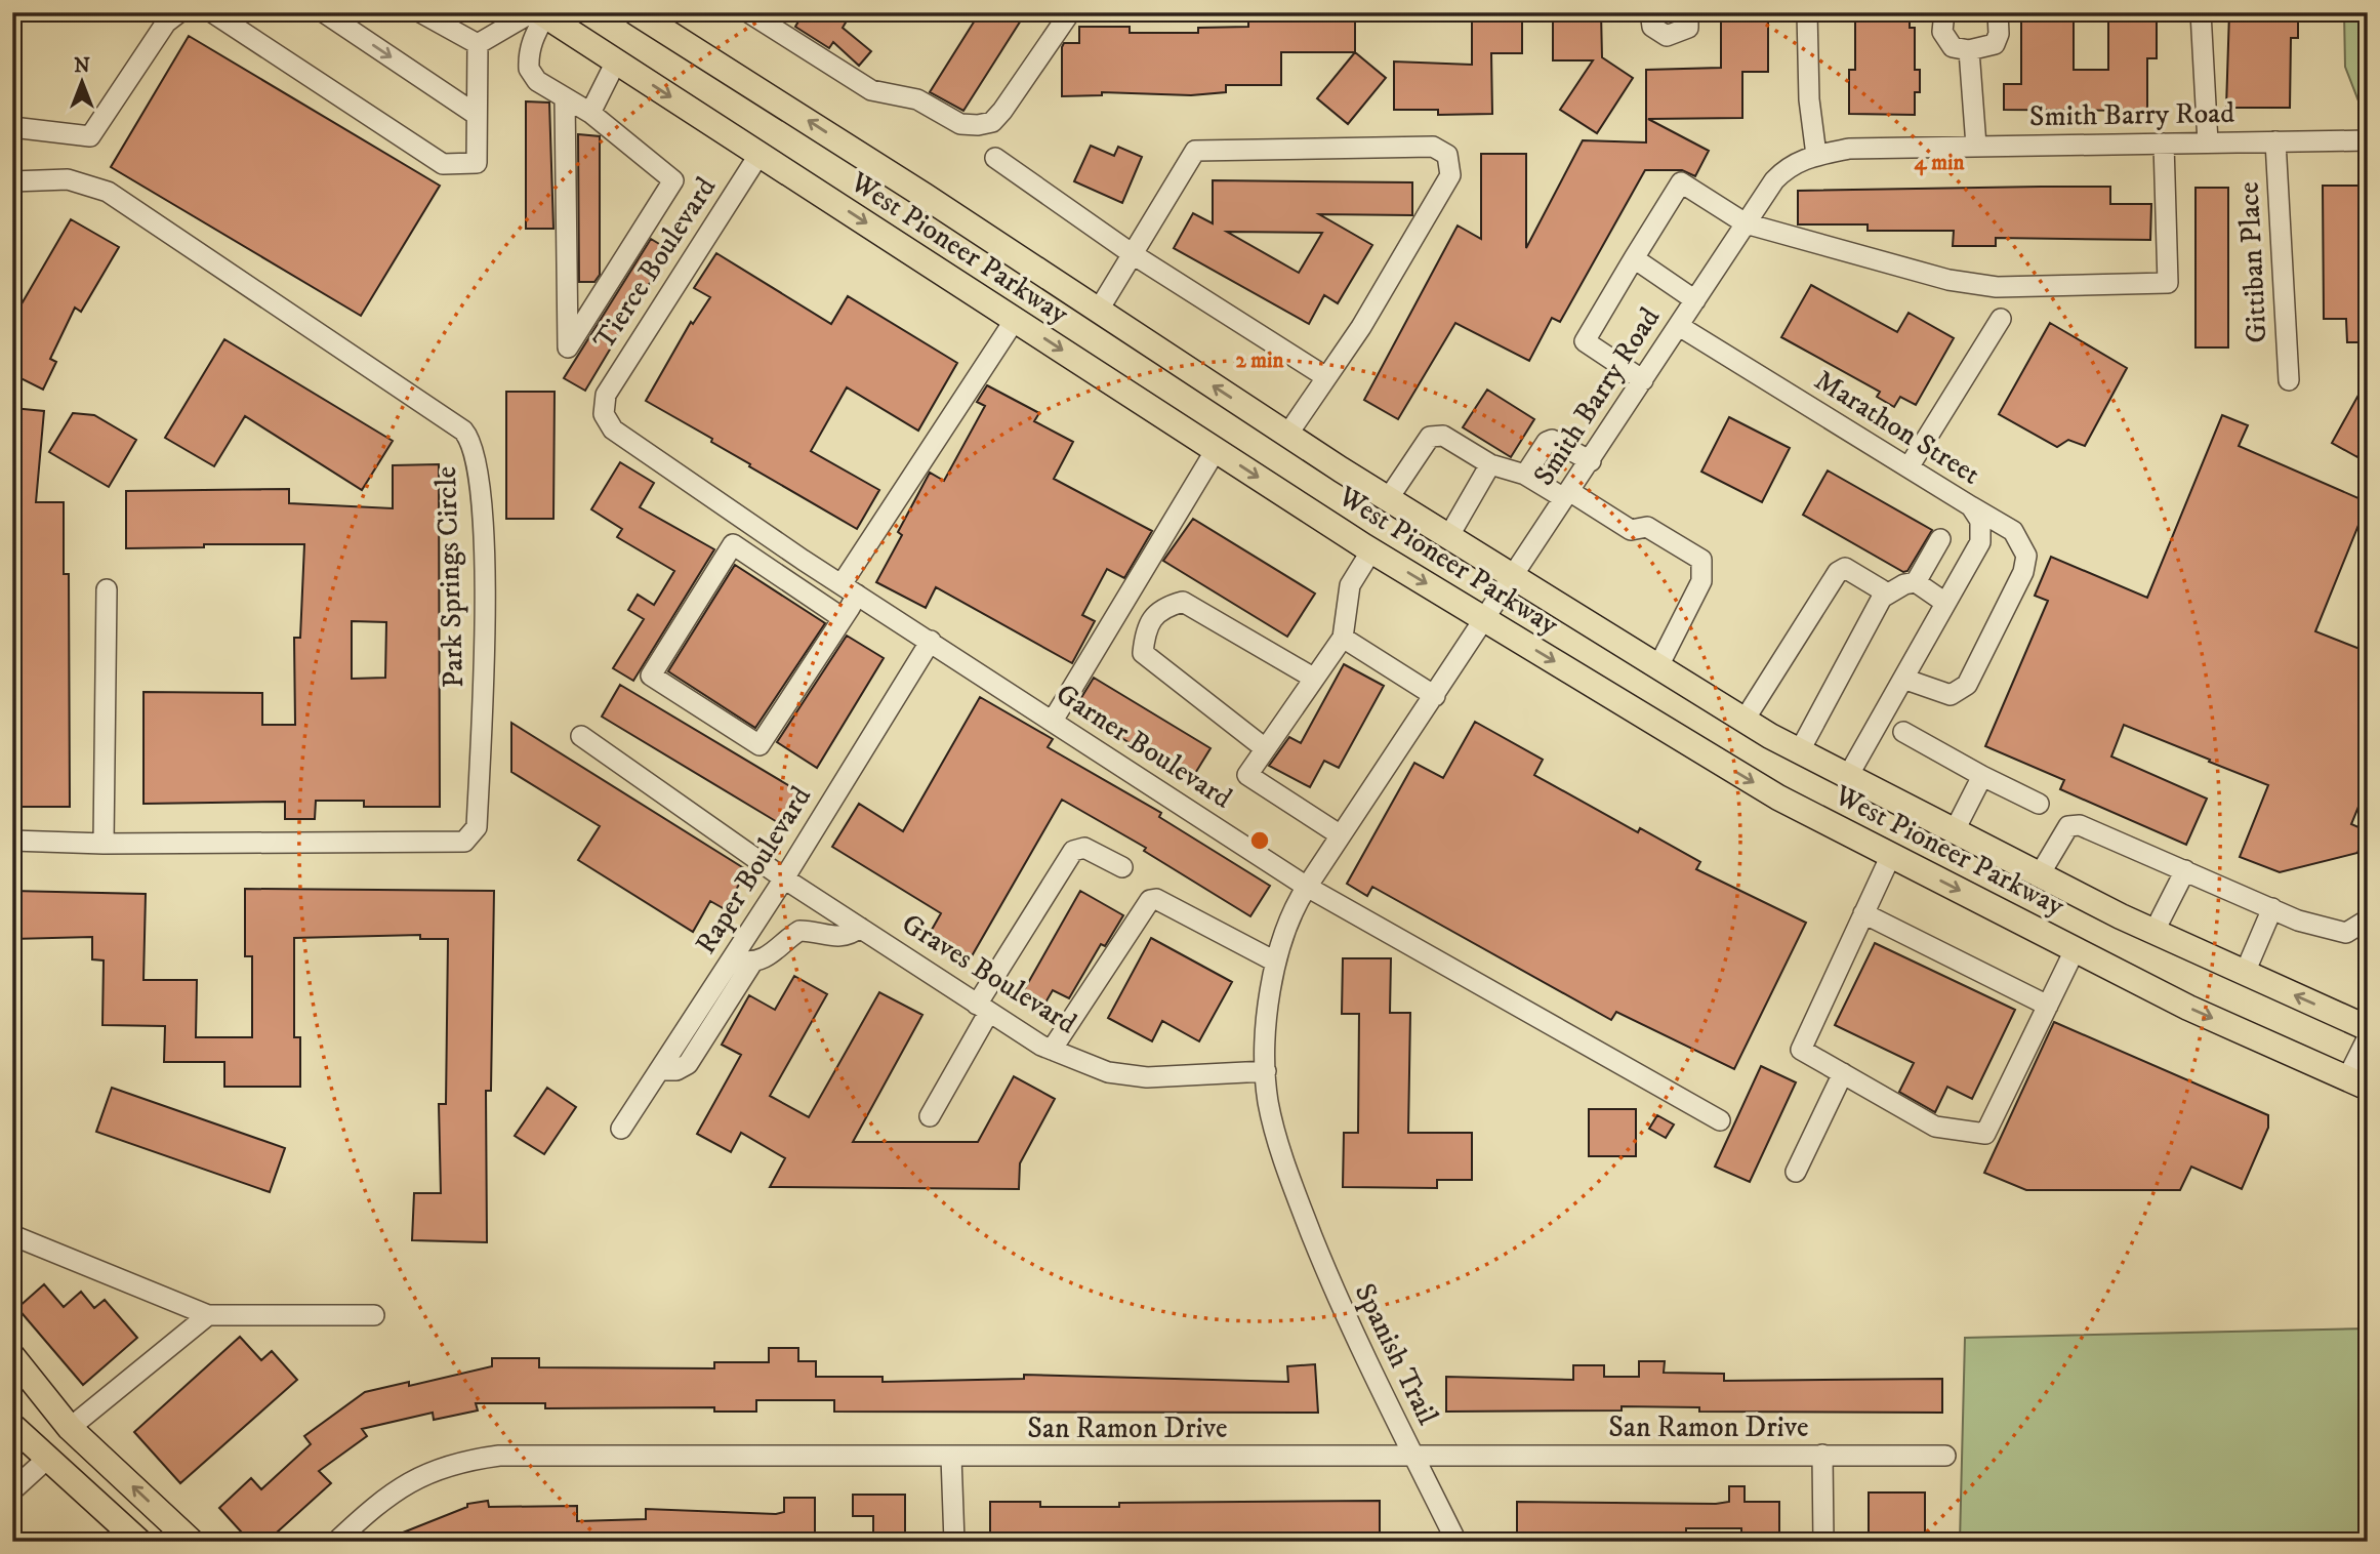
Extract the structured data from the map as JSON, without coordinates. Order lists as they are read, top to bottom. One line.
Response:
{"streets":{"main road":["West Pioneer Parkway"],"street":["Smith Barry Road","Gittiban Place","Tierce Boulevard","Marathon Street","Park Springs Circle","Garner Boulevard","Raper Boulevard","Graves Boulevard","Spanish Trail","San Ramon Drive"]},"crossings":[["Smith Barry Road","West Pioneer Parkway"],["Smith Barry Road","Gittiban Place"],["Smith Barry Road","Marathon Street"],["Smith Barry Road","Garner Boulevard"],["Smith Barry Road","Graves Boulevard"],["Smith Barry Road","Spanish Trail"],["West Pioneer Parkway","Tierce Boulevard"],["West Pioneer Parkway","Marathon Street"],["Tierce Boulevard","Garner Boulevard"],["Garner Boulevard","Raper Boulevard"],["Raper Boulevard","Graves Boulevard"],["Spanish Trail","San Ramon Drive"]],"north":"top","rings":["4 min","2 min"]}
